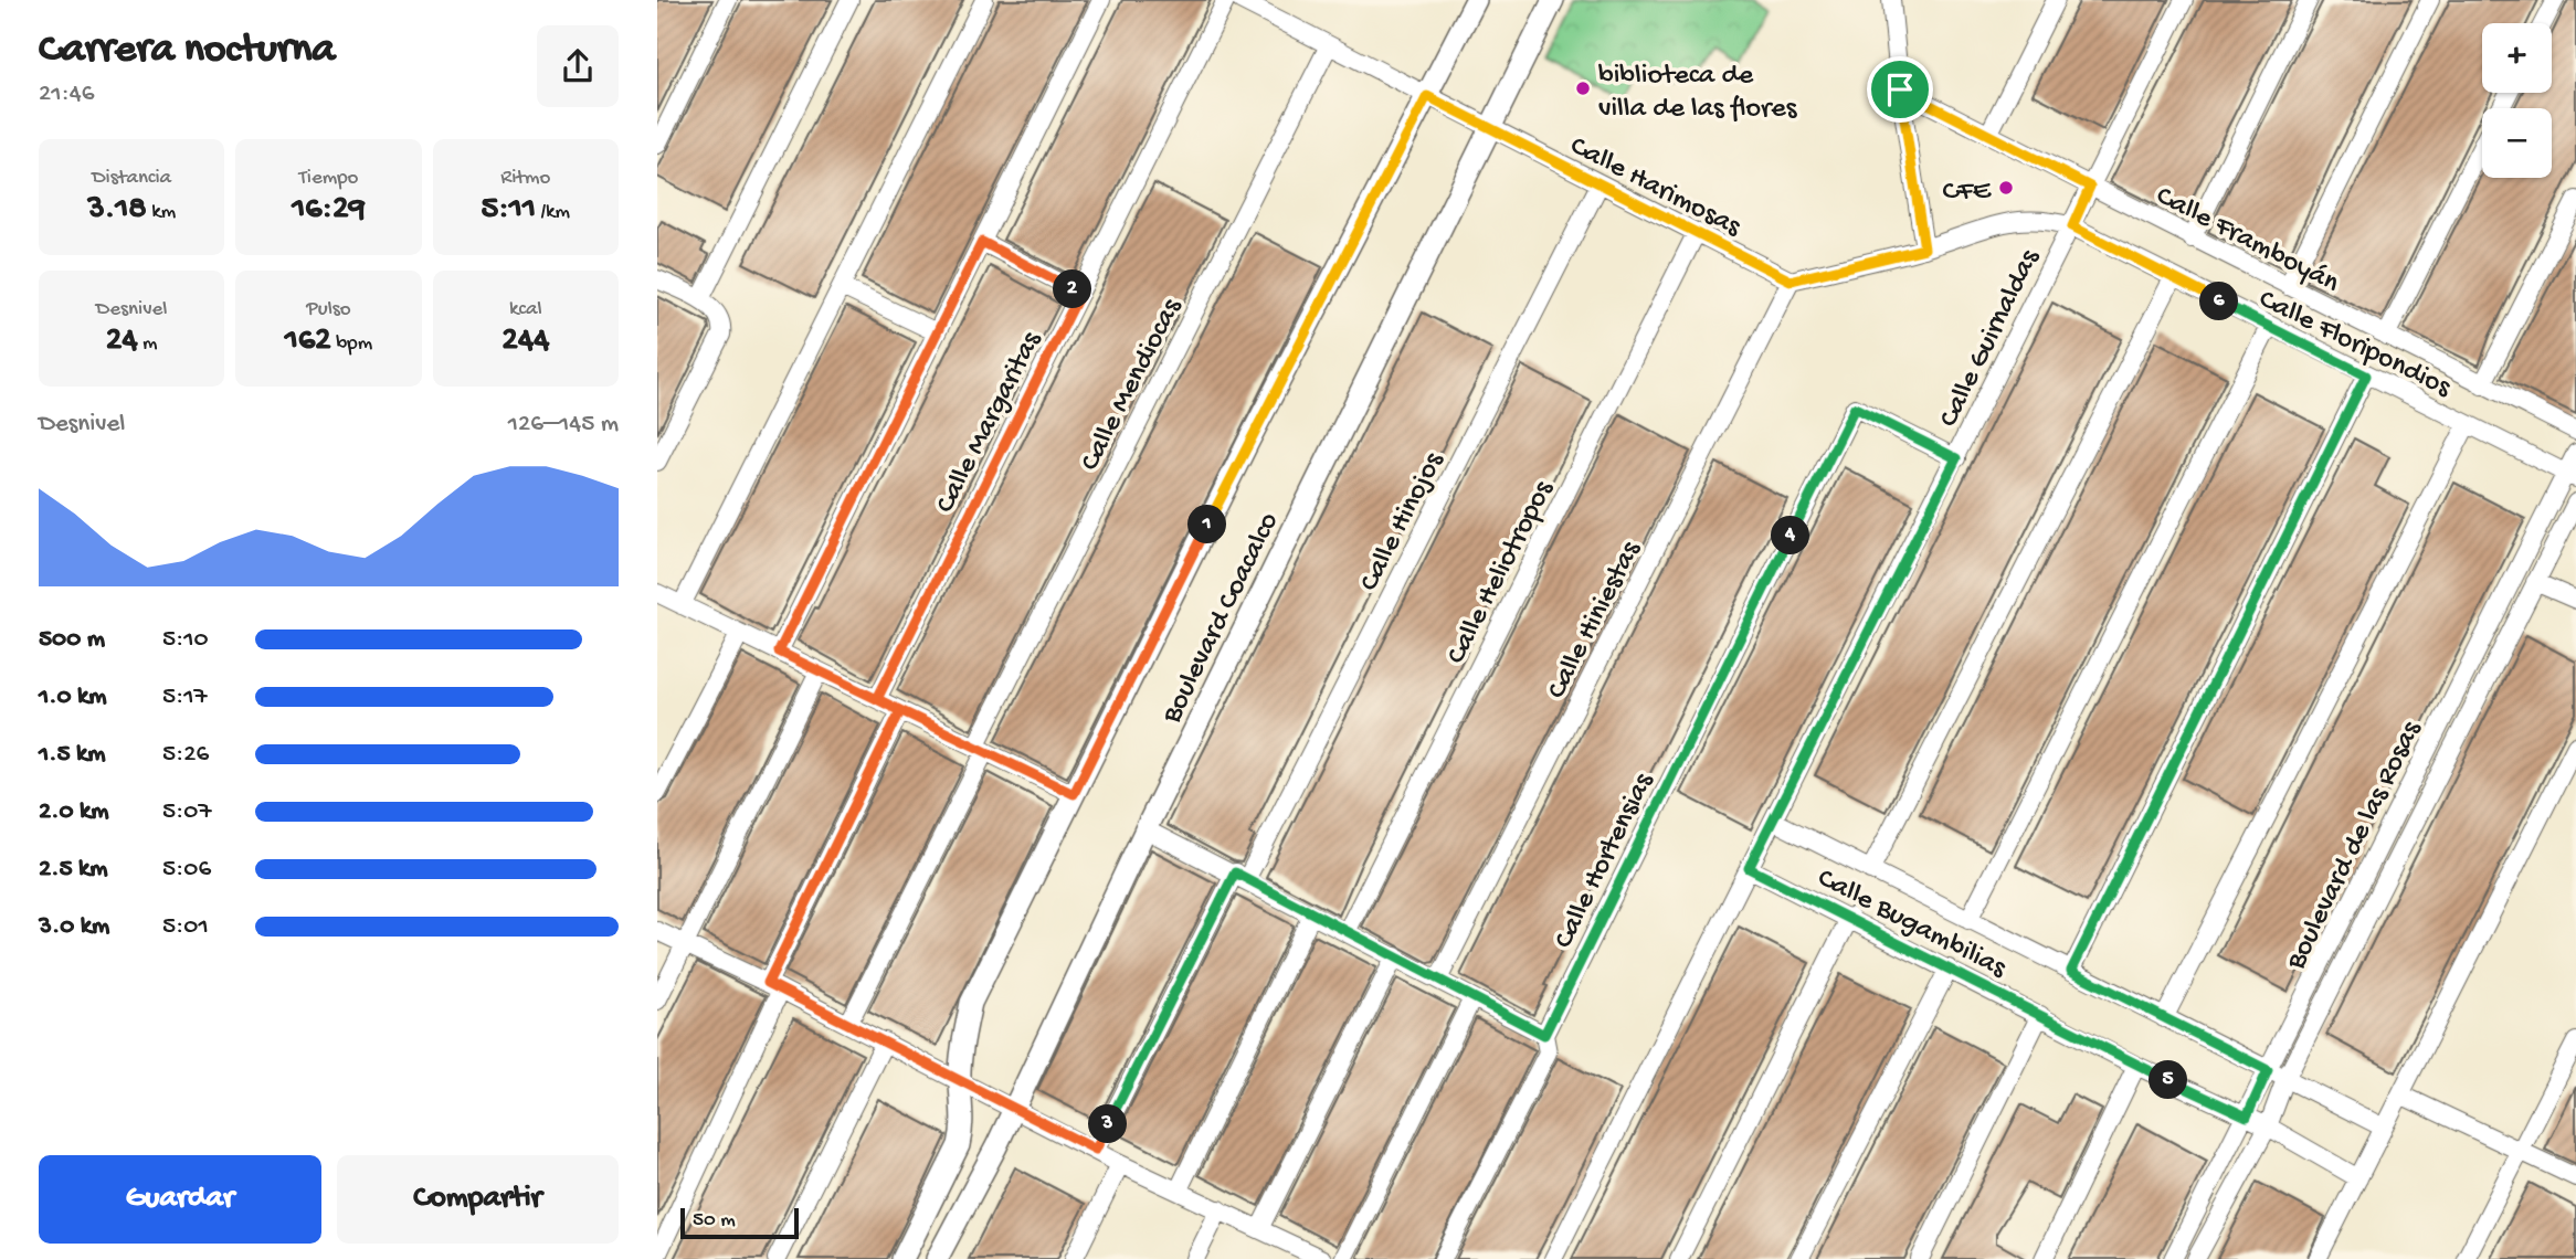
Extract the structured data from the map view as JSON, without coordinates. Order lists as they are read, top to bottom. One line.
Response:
{"streets":{"main road":["Boulevard Coacalco"],"street":["Calle Harimosas","Calle Framboyán","Calle Guirnaldas","Calle Floripondios","Calle Mendiocas","Calle Margaritas","Calle Hinojos","Calle Heliotropos","Calle Hiniestas","Boulevard de las Rosas","Calle Hortensias","Calle Bugambilias"]},"crossings":[["Calle Harimosas","Calle Mendiocas"],["Calle Harimosas","Calle Hinojos"],["Calle Harimosas","Calle Heliotropos"],["Calle Harimosas","Boulevard Coacalco"],["Calle Harimosas","Calle Hiniestas"],["Calle Framboyán","Calle Guirnaldas"],["Calle Guirnaldas","Calle Floripondios"],["Calle Guirnaldas","Calle Hortensias"],["Calle Guirnaldas","Calle Bugambilias"],["Calle Floripondios","Boulevard de las Rosas"],["Boulevard de las Rosas","Calle Bugambilias"]],"places":["biblioteca de villa de las flores","CFE"],"scale_bar":"50 m","page":{"heading":["Carrera nocturna","21:46"],"map_buttons":["+","−"],"stats":[["Distancia","3.18 km"],["Tiempo","16:29"],["Ritmo","5:11 /km"],["Desnivel","24 m"],["Pulso","162 bpm"],["kcal","244"]],"pins":["2","6","1","4","5","3"],"chart":["Desnivel","126–145 m"],"list":[{"name":"500 m","note":"5:10"},{"name":"1.0 km","note":"5:17"},{"name":"1.5 km","note":"5:26"},{"name":"2.0 km","note":"5:07"},{"name":"2.5 km","note":"5:06"},{"name":"3.0 km","note":"5:01"}],"buttons":["Guardar","Compartir"],"scale":"50 m"}}
